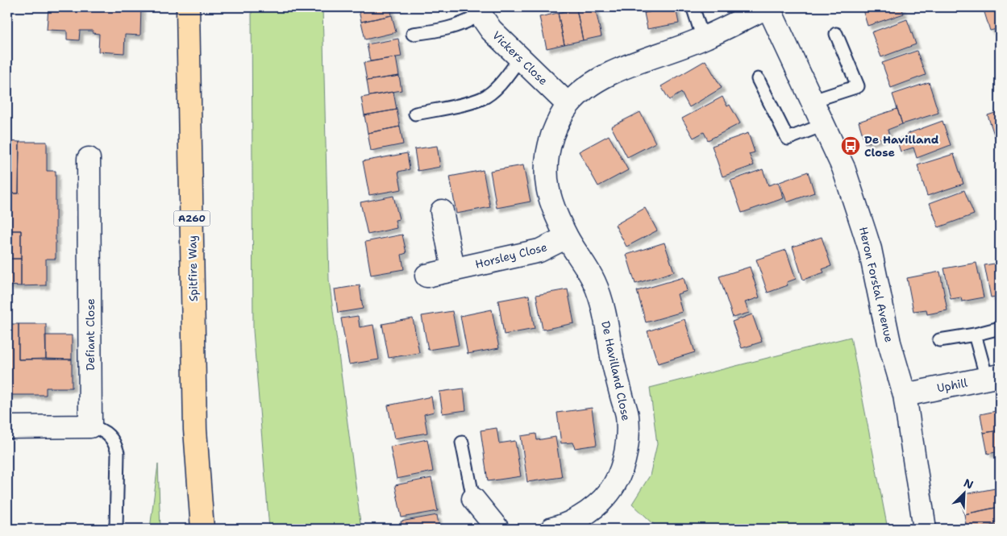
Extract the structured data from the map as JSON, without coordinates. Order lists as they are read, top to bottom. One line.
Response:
{"streets":{"main road":["A260","Spitfire Way"],"street":["Vickers Close","Horsley Close","Heron Forstal Avenue","Defiant Close","De Havilland Close","Uphill"]},"crossings":[["Vickers Close","De Havilland Close"],["Horsley Close","De Havilland Close"],["Heron Forstal Avenue","De Havilland Close"],["Heron Forstal Avenue","Uphill"]],"places":{"bus stop":["De Havilland Close"]},"north":"top right"}
